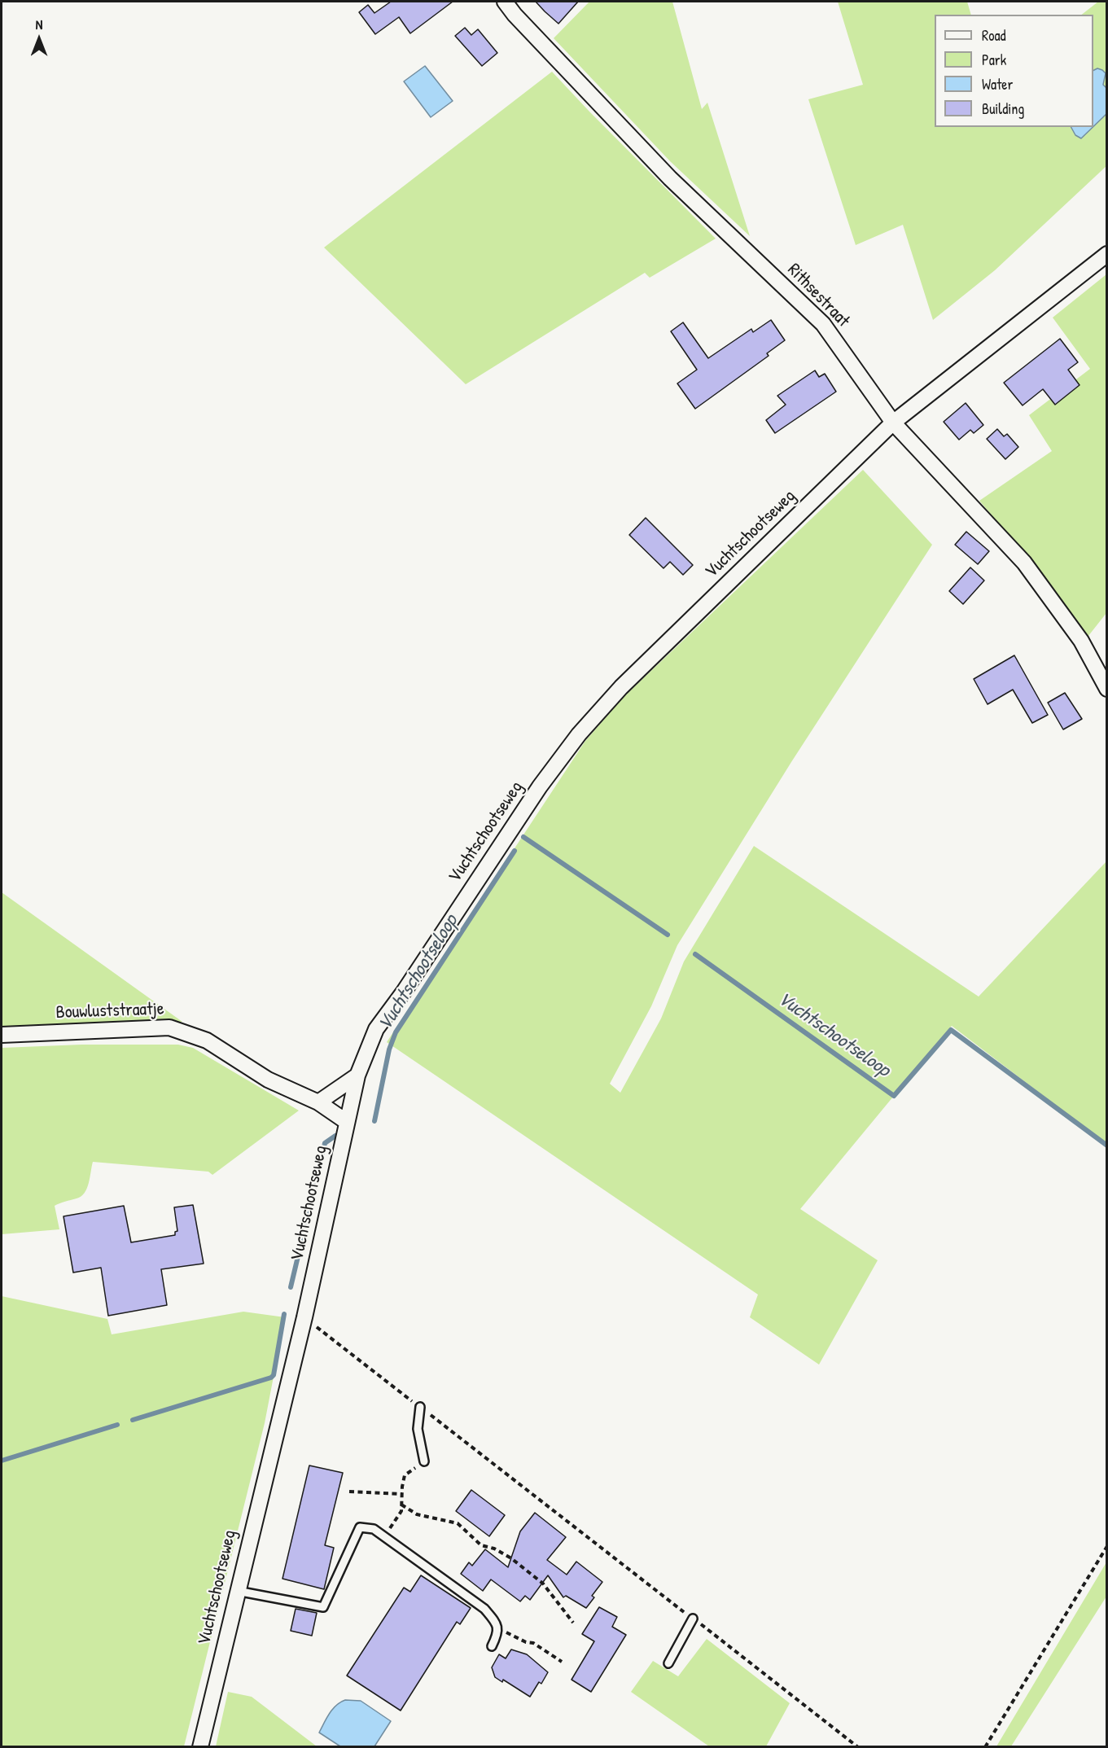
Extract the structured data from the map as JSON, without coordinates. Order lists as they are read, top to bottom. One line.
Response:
{"streets":{"street":["Rithsestraat","Vuchtschootseweg","Bouwluststraatje"]},"crossings":[["Rithsestraat","Vuchtschootseweg"],["Vuchtschootseweg","Bouwluststraatje"]],"water":["Vuchtschootseloop"],"legend":["Road","Park","Water","Building"],"north":"top"}
